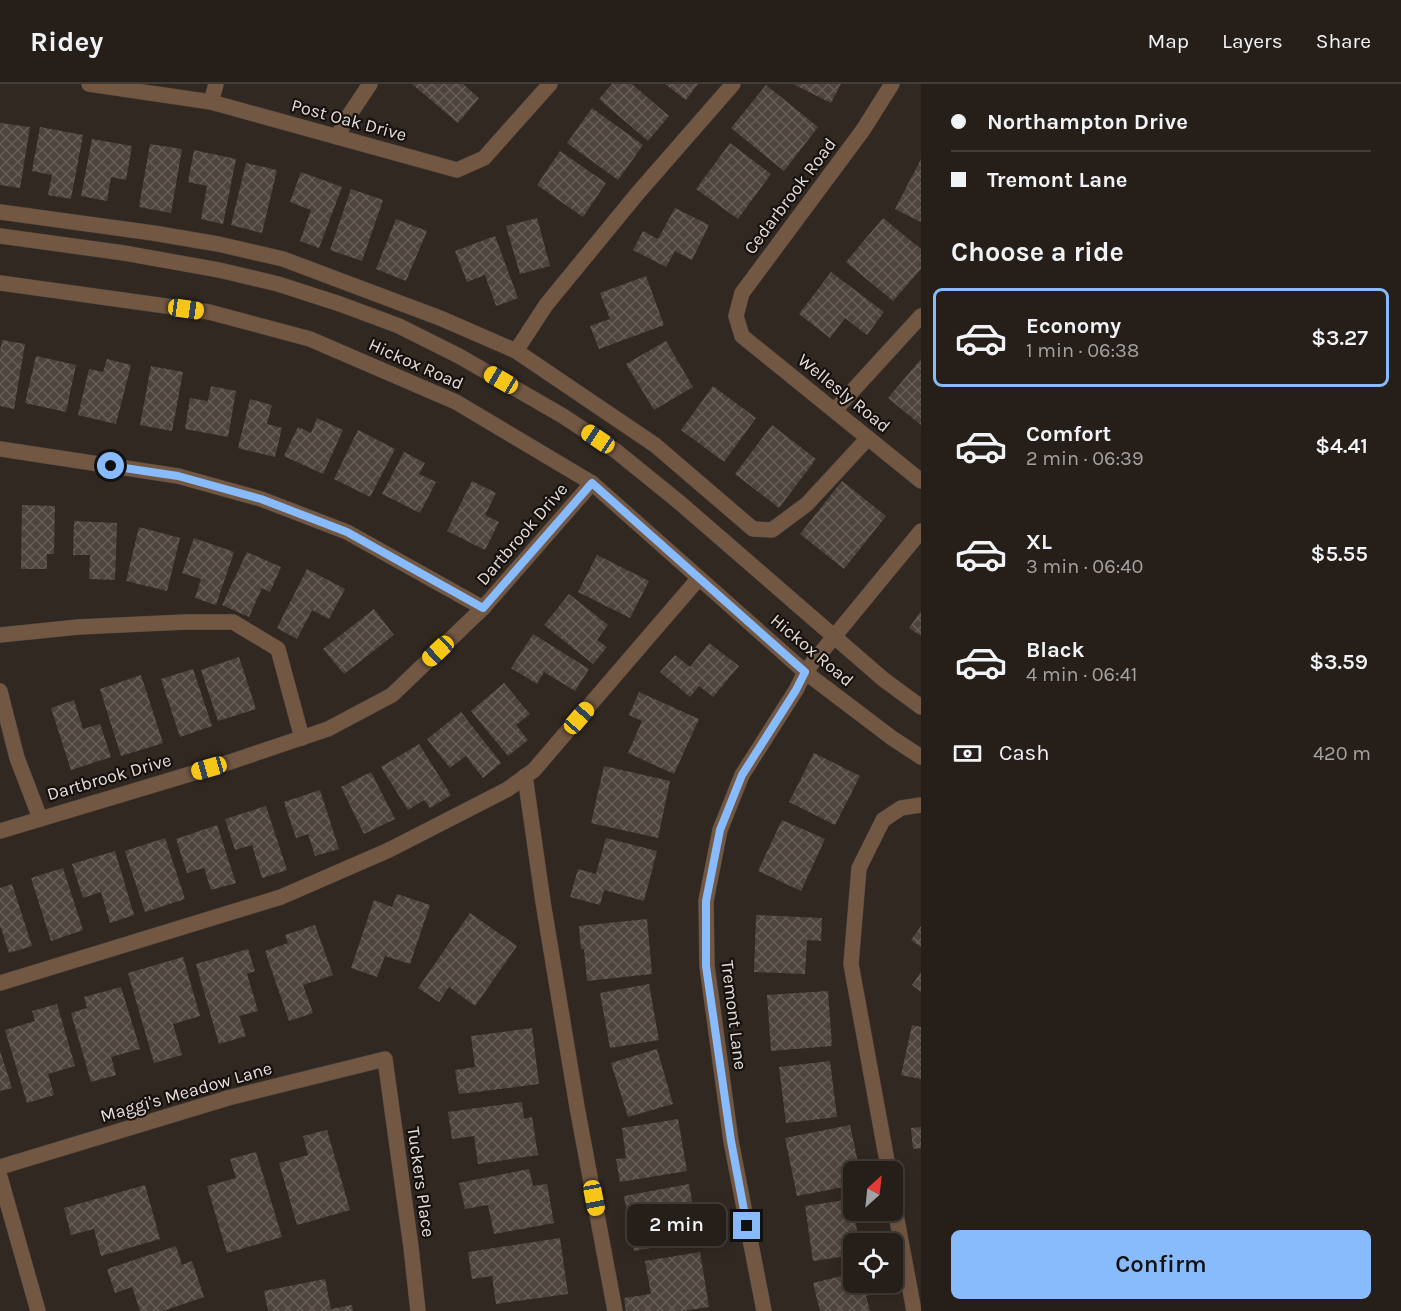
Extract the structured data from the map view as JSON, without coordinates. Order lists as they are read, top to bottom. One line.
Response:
{"streets":{"street":["Post Oak Drive","Cedarbrook Road","Hickox Road","Wellesly Road","Dartbrook Drive","Tremont Lane","Maggi's Meadow Lane","Tuckers Place"]},"crossings":[["Cedarbrook Road","Wellesly Road"],["Hickox Road","Dartbrook Drive"],["Hickox Road","Tremont Lane"],["Maggi's Meadow Lane","Tuckers Place"]],"north":"top right","page":{"header":"Ridey","nav":["Map","Layers","Share"],"banner":["Northampton Drive","Tremont Lane"],"heading":"Choose a ride","list":[{"name":"Economy","note":"1 min · 06:38","value":"$3.27"},{"name":"Comfort","note":"2 min · 06:39","value":"$4.41"},{"name":"XL","note":"3 min · 06:40","value":"$5.55"},{"name":"Black","note":"4 min · 06:41","value":"$3.59"}],"pay":["Cash","420 m"],"bubble":"2 min","buttons":"Confirm"}}
